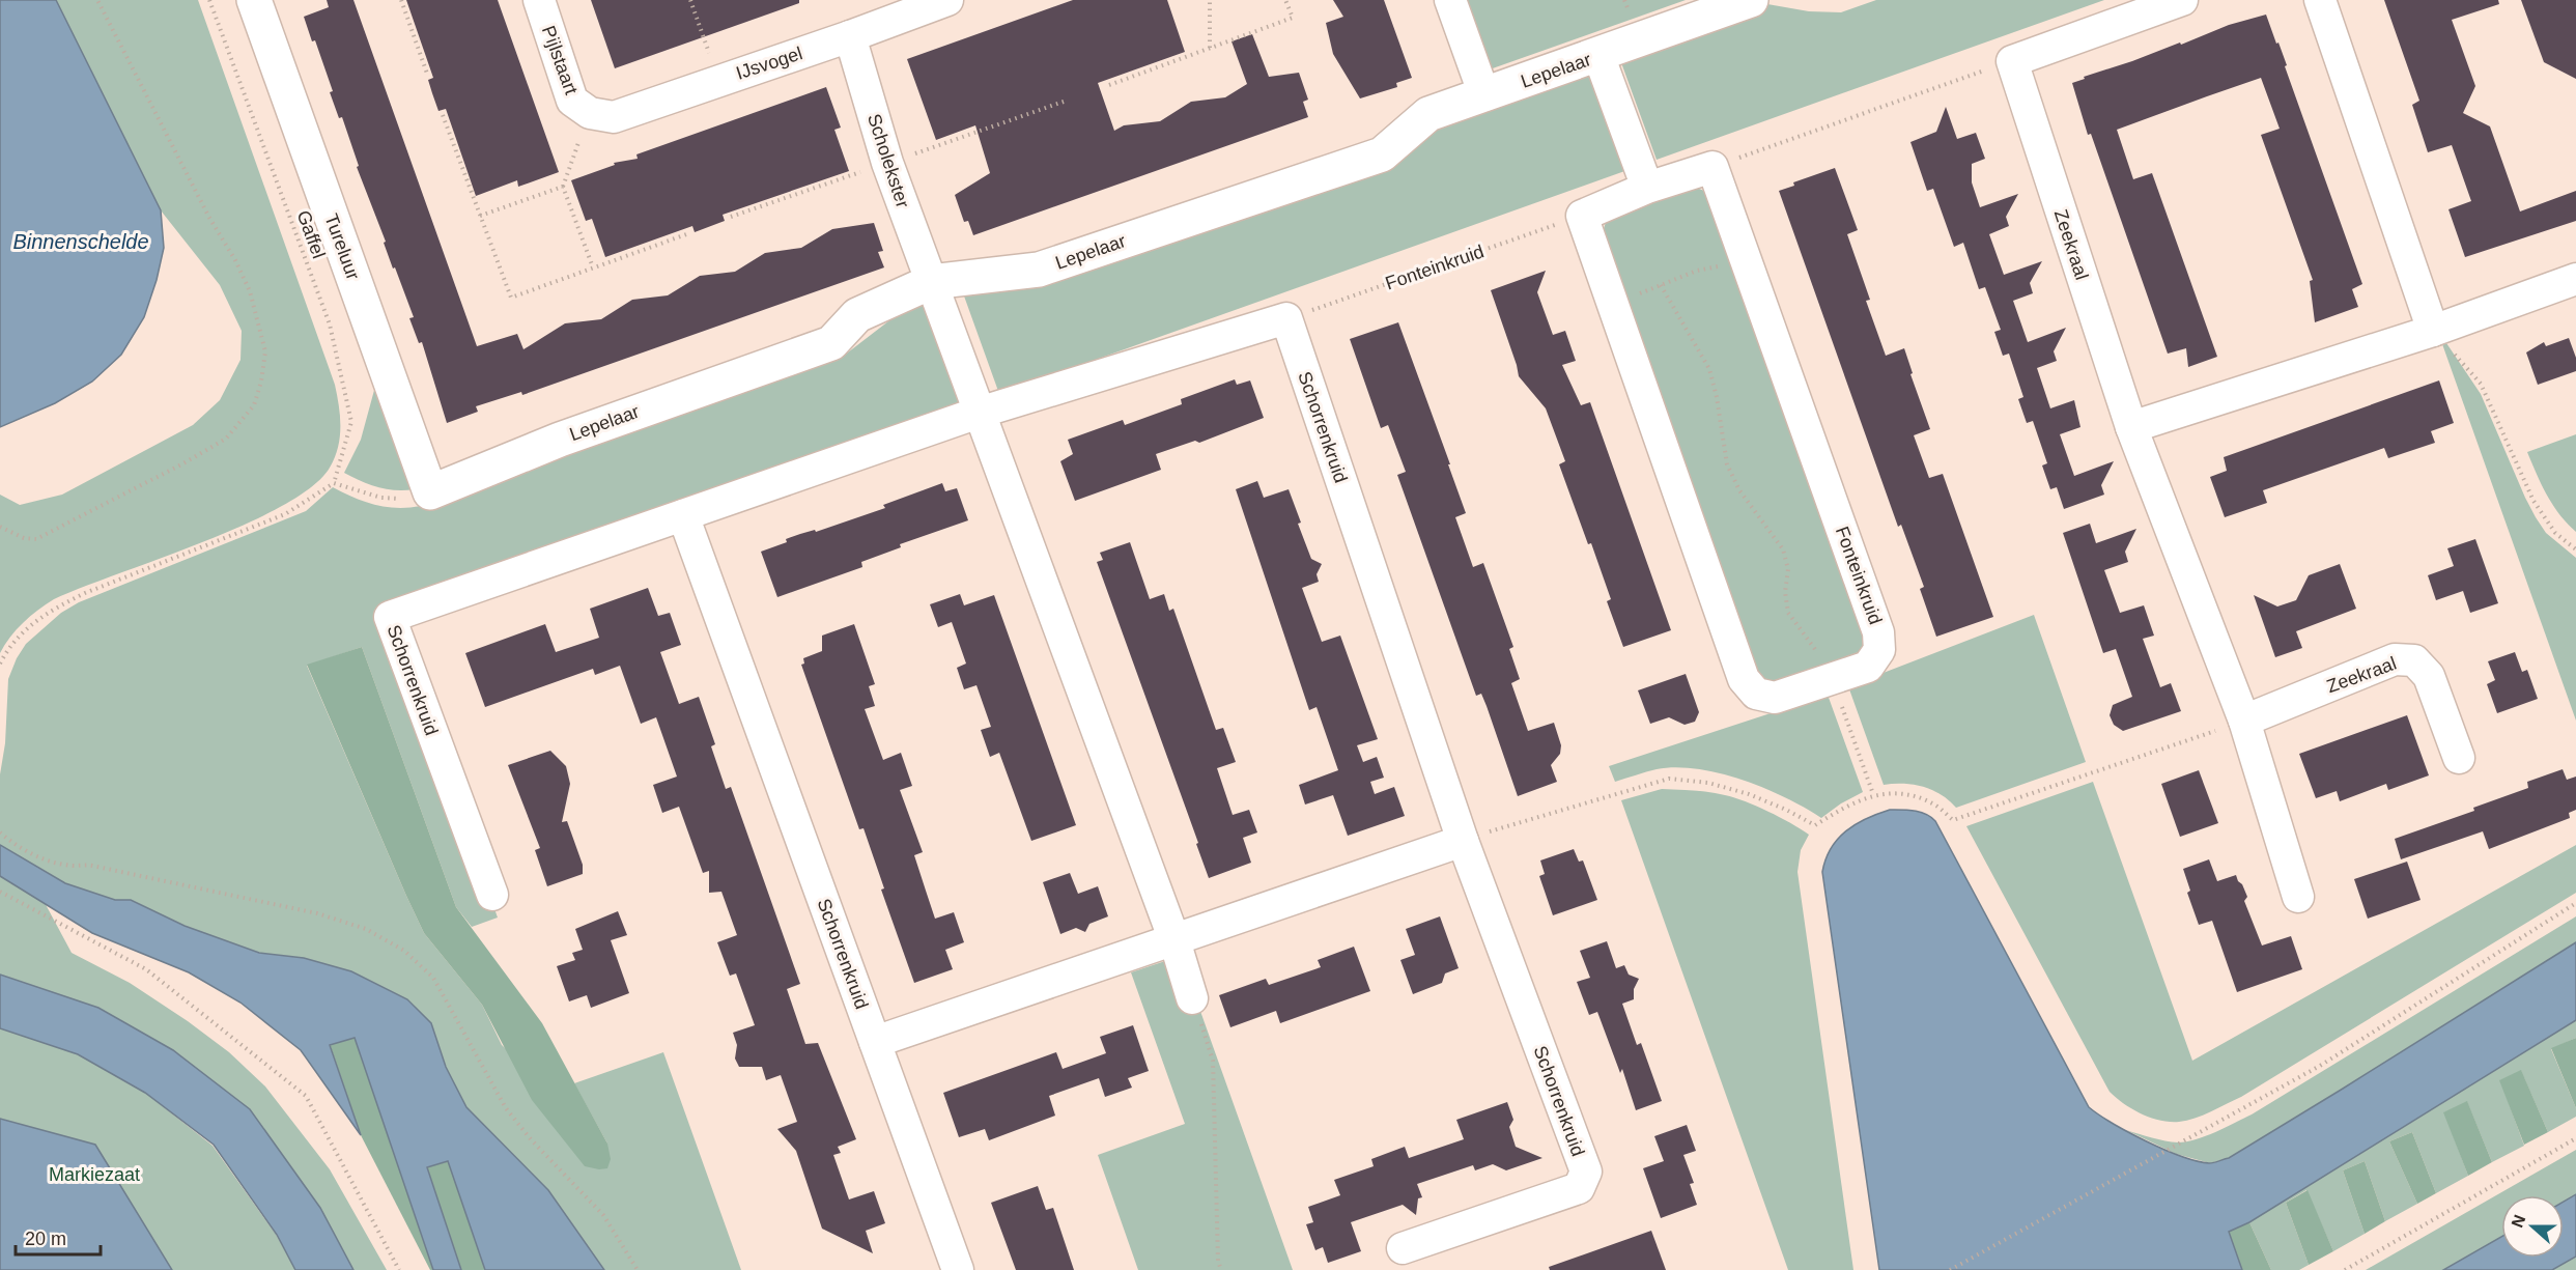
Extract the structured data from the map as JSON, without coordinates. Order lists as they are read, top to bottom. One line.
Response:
{"streets":{"street":["Pijlstaart","IJsvogel","Lepelaar","Scholekster","Zeekraal","Tureluur","Fonteinkruid","Schorrenkruid"],"path":["Gaffel"]},"crossings":[["Pijlstaart","IJsvogel"],["IJsvogel","Scholekster"],["Lepelaar","Scholekster"],["Lepelaar","Tureluur"],["Fonteinkruid","Schorrenkruid"]],"water":["Binnenschelde"],"parks":["Markiezaat"],"scale_bar":"20 m","north":"left"}
